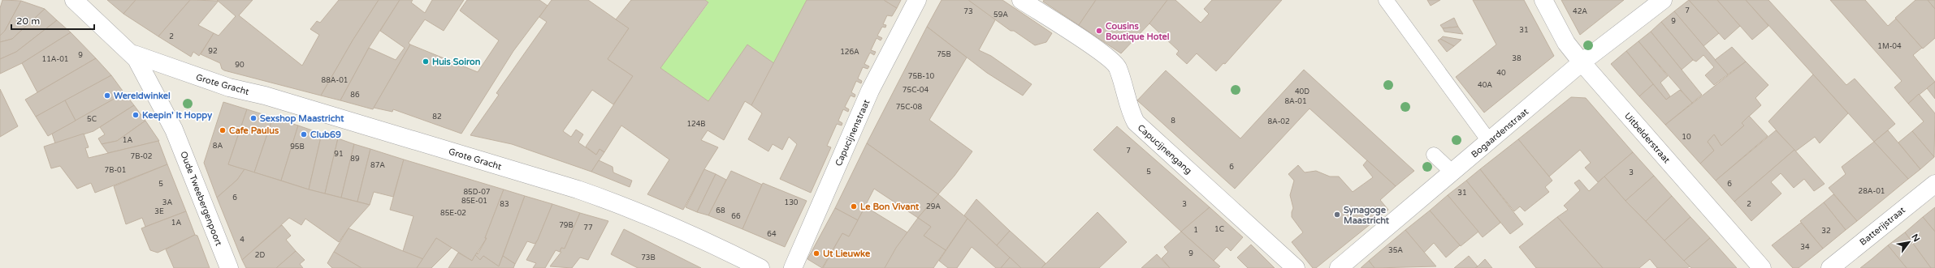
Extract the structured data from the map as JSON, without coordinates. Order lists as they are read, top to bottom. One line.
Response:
{"streets":{"street":["Grote Gracht","Capucijnenstraat","Bogaardenstraat","Uitbelderstraat","Capucijnengang","Oude Tweebergenpoort","Batterijstraat"]},"crossings":[["Grote Gracht","Oude Tweebergenpoort"],["Bogaardenstraat","Uitbelderstraat"]],"places":["Cousins Boutique Hotel","Huis Soiron","Wereldwinkel","Keepin' It Hoppy","Sexshop Maastricht","Cafe Paulus","Club69","Le Bon Vivant","Synagoge Maastricht","Ut Lieuwke"],"house_numbers":["7","73","42A","59A","9","31","2","1M-04","92","126A","75B","9","38","11A-01","90","40","75B-10","88A-01","40A","75C-04","40D","86","8A-01","75C-08","82","5C","8","8A-02","124B","10","1A","8A","95B","7","91","7B-02","89","87A","6","7B-01","5","3","5","6","28A-01","85D-07","31","6","85E-01","3A","130","83","3","2","29A","68","3E","85E-02","66","1A","79B","77","1C","1","32","64","4","34","35A","9","2D","73B"],"scale_bar":"20 m","north":"top right"}
